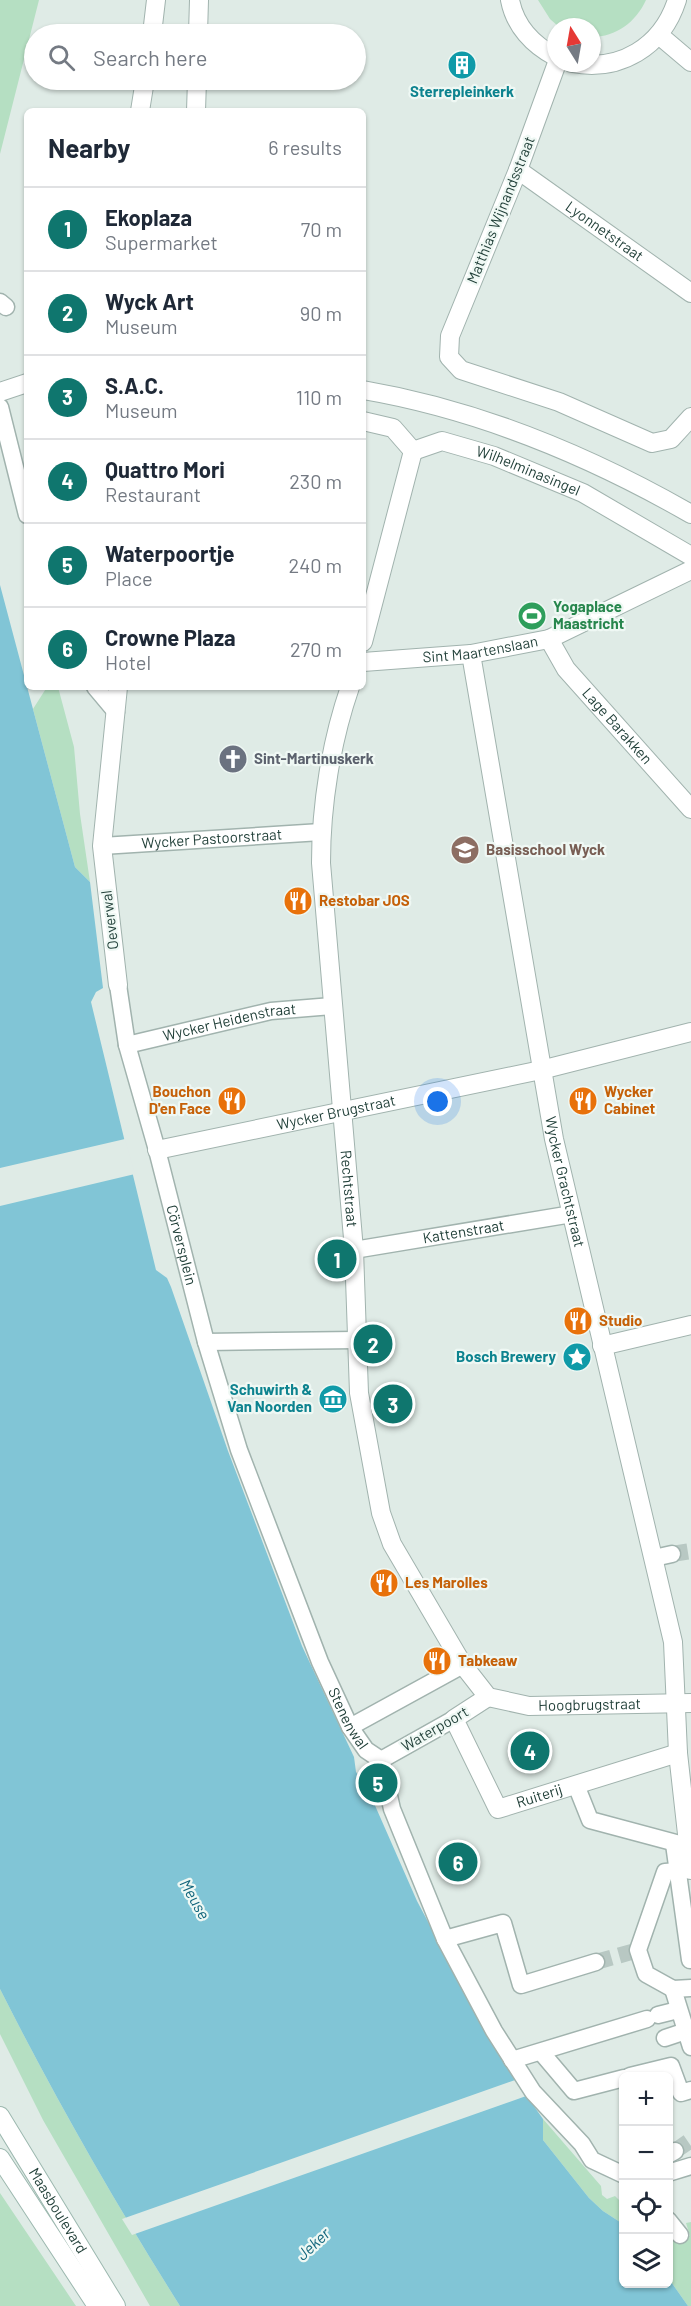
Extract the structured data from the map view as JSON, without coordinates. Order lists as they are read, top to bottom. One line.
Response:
{"streets":{"street":["Matthias Wijnandsstraat","Lyonnetstraat","Wilhelminasingel","Sint Maartenslaan","Lage Barakken","Wycker Pastoorstraat","Oeverwal","Wycker Heidenstraat","Wycker Brugstraat","Wycker Grachtstraat","Rechtstraat","Kattenstraat","Cörversplein","Hoogbrugstraat","Stenenwal","Waterpoort","Ruiterij","Maasboulevard"]},"crossings":[["Matthias Wijnandsstraat","Lyonnetstraat"],["Sint Maartenslaan","Lage Barakken"],["Sint Maartenslaan","Wycker Grachtstraat"],["Wycker Pastoorstraat","Oeverwal"],["Wycker Pastoorstraat","Rechtstraat"],["Oeverwal","Wycker Heidenstraat"],["Oeverwal","Wycker Brugstraat"],["Oeverwal","Cörversplein"],["Wycker Heidenstraat","Rechtstraat"],["Wycker Brugstraat","Wycker Grachtstraat"],["Wycker Brugstraat","Rechtstraat"],["Wycker Brugstraat","Cörversplein"],["Wycker Grachtstraat","Kattenstraat"],["Wycker Grachtstraat","Hoogbrugstraat"],["Rechtstraat","Kattenstraat"],["Rechtstraat","Hoogbrugstraat"],["Rechtstraat","Waterpoort"],["Cörversplein","Stenenwal"],["Hoogbrugstraat","Waterpoort"],["Stenenwal","Waterpoort"],["Waterpoort","Ruiterij"]],"water":["Meuse","Jeker"],"places":{"building":["Sterrepleinkerk"],"sports":["Yogaplace Maastricht"],"church":["Sint-Martinuskerk"],"school or university":["Basisschool Wyck"],"restaurant":["Restobar JOS","Bouchon D'en Face","Wycker Cabinet","Studio","Les Marolles","Tabkeaw"],"place":["Bosch Brewery"],"museum":["Schuwirth & Van Noorden"]},"north":"top","page":{"search":"Search here","heading":["Nearby","6 results"],"list":[{"mark":"1","name":"Ekoplaza","note":"Supermarket","value":"70 m"},{"mark":"2","name":"Wyck Art","note":"Museum","value":"90 m"},{"mark":"3","name":"S.A.C.","note":"Museum","value":"110 m"},{"mark":"4","name":"Quattro Mori","note":"Restaurant","value":"230 m"},{"mark":"5","name":"Waterpoortje","note":"Place","value":"240 m"},{"mark":"6","name":"Crowne Plaza","note":"Hotel","value":"270 m"}],"pins":["1","2","3","4","5","6"],"map_buttons":["+","−"]}}
